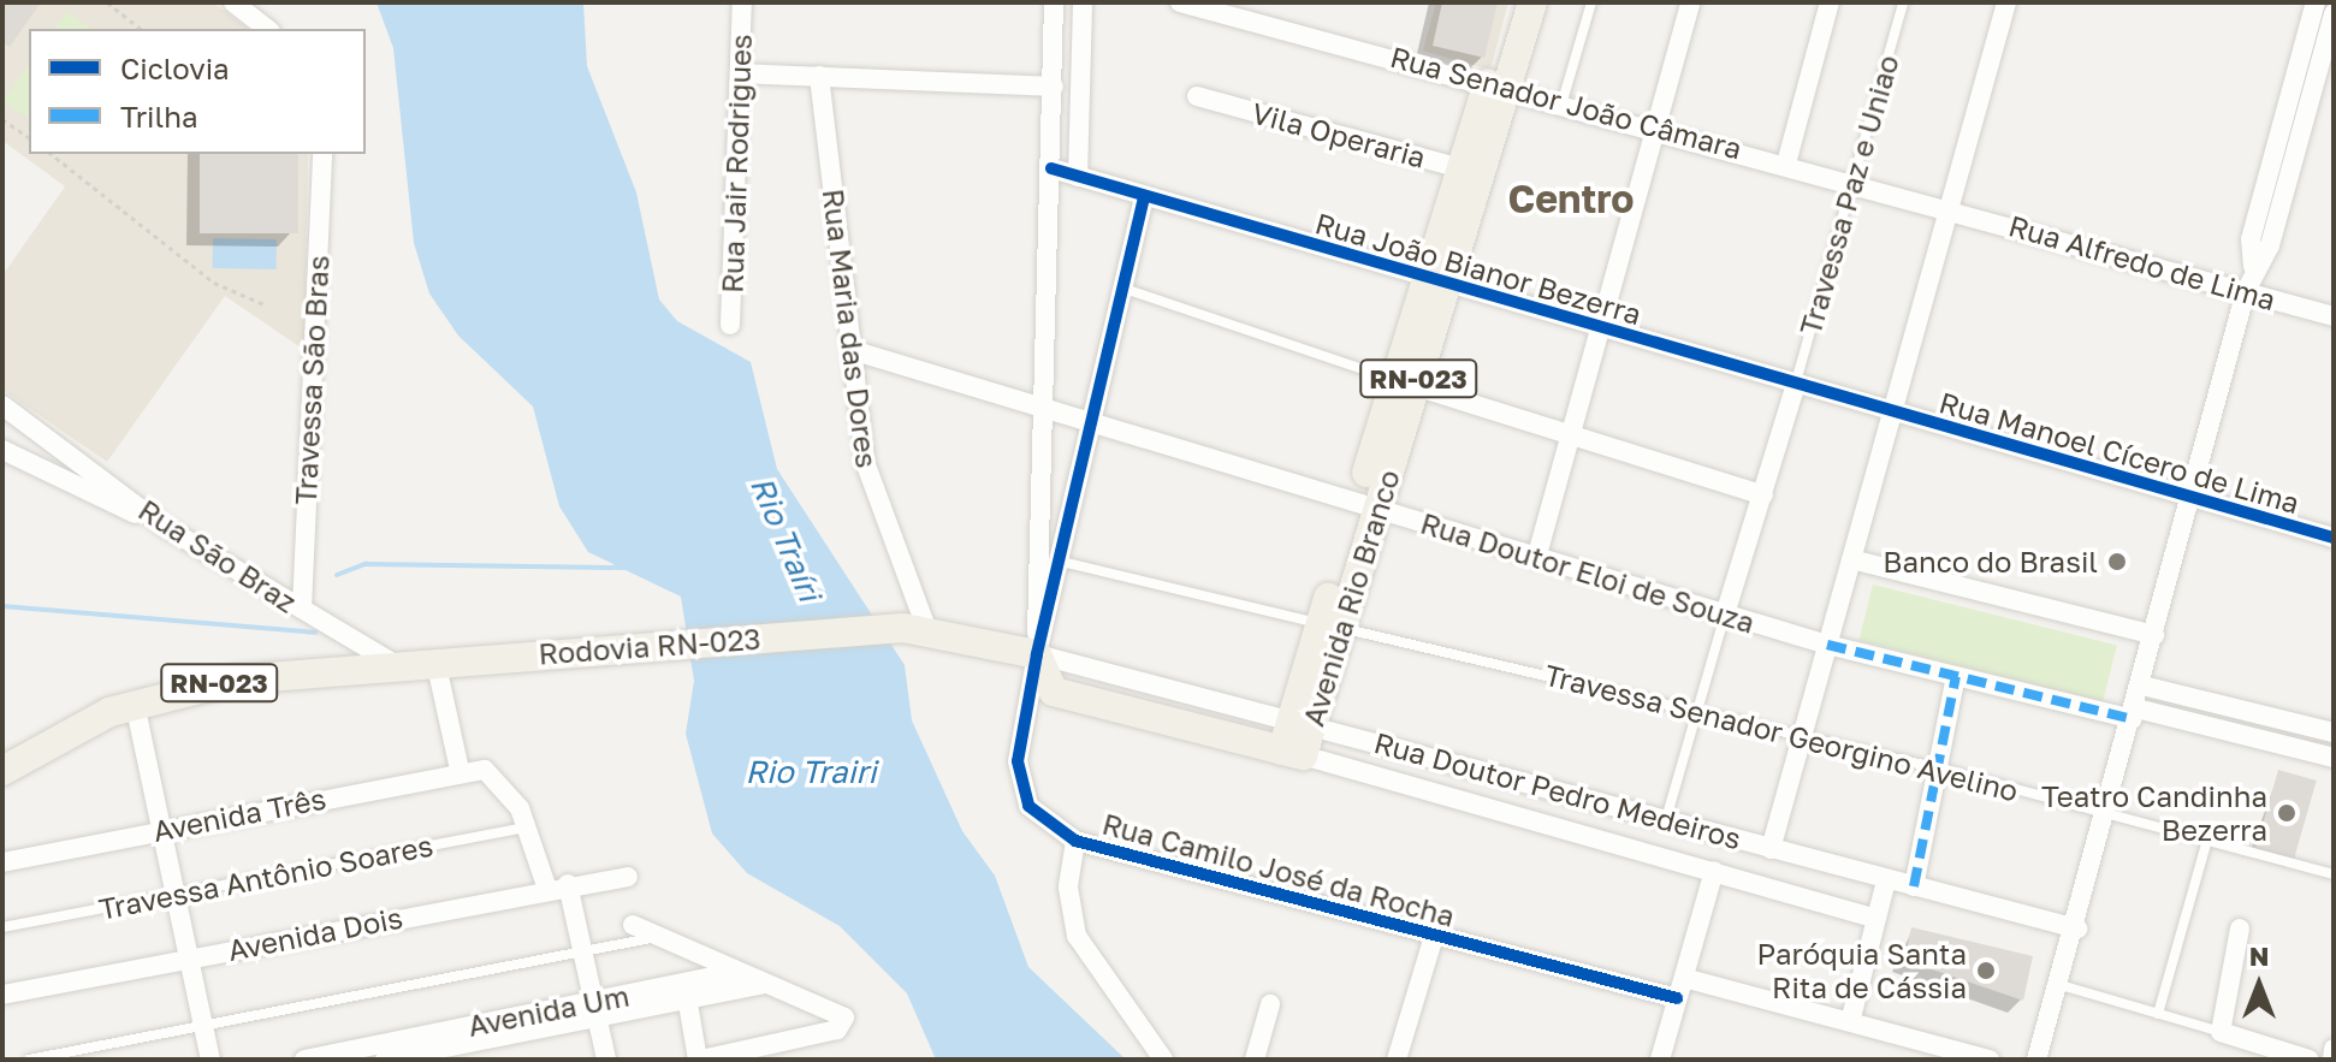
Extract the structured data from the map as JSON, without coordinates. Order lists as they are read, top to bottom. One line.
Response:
{"streets":{"main road":["RN-023","Avenida Rio Branco","Rodovia RN-023","Rua Doutor Pedro Medeiros"],"street":["Rua Senador João Câmara","Vila Operaria","Rua Jair Rodrigues","Rua Alfredo de Lima","Rua João Bianor Bezerra","Rua Maria das Dores","Travessa São Bras","Rua Manoel Cícero de Lima","Rua São Braz","Rua Doutor Eloi de Souza","Avenida Três","Rua Camilo José da Rocha","Avenida Dois","Avenida Um"],"lane":["Travessa Paz e Uniao","Travessa Senador Georgino Avelino","Travessa Antônio Soares"]},"crossings":[["Rua Senador João Câmara","Travessa Paz e Uniao"],["Rua Senador João Câmara","Rua Alfredo de Lima"],["Rua Senador João Câmara","Avenida Rio Branco"],["Vila Operaria","Avenida Rio Branco"],["Travessa Paz e Uniao","Rua João Bianor Bezerra"],["Rua João Bianor Bezerra","Rua Manoel Cícero de Lima"],["Rua João Bianor Bezerra","Avenida Rio Branco"],["Rua Maria das Dores","Rua Doutor Eloi de Souza"],["Rua Maria das Dores","Rodovia RN-023"],["Rua Maria das Dores","Rua Doutor Pedro Medeiros"],["RN-023","Rua São Braz"],["RN-023","Rodovia RN-023"],["Travessa São Bras","Rua São Braz"],["Rua Doutor Eloi de Souza","Avenida Rio Branco"],["Avenida Rio Branco","Travessa Senador Georgino Avelino"],["Avenida Rio Branco","Rua Doutor Pedro Medeiros"],["Rodovia RN-023","Rua Doutor Pedro Medeiros"],["Rua Doutor Pedro Medeiros","Rua Camilo José da Rocha"]],"districts":["Centro"],"water":["Rio Traíri","Rio Trairi"],"places":["Banco do Brasil","Teatro Candinha Bezerra","Paróquia Santa Rita de Cássia"],"legend":["Ciclovia","Trilha"],"north":"top"}
